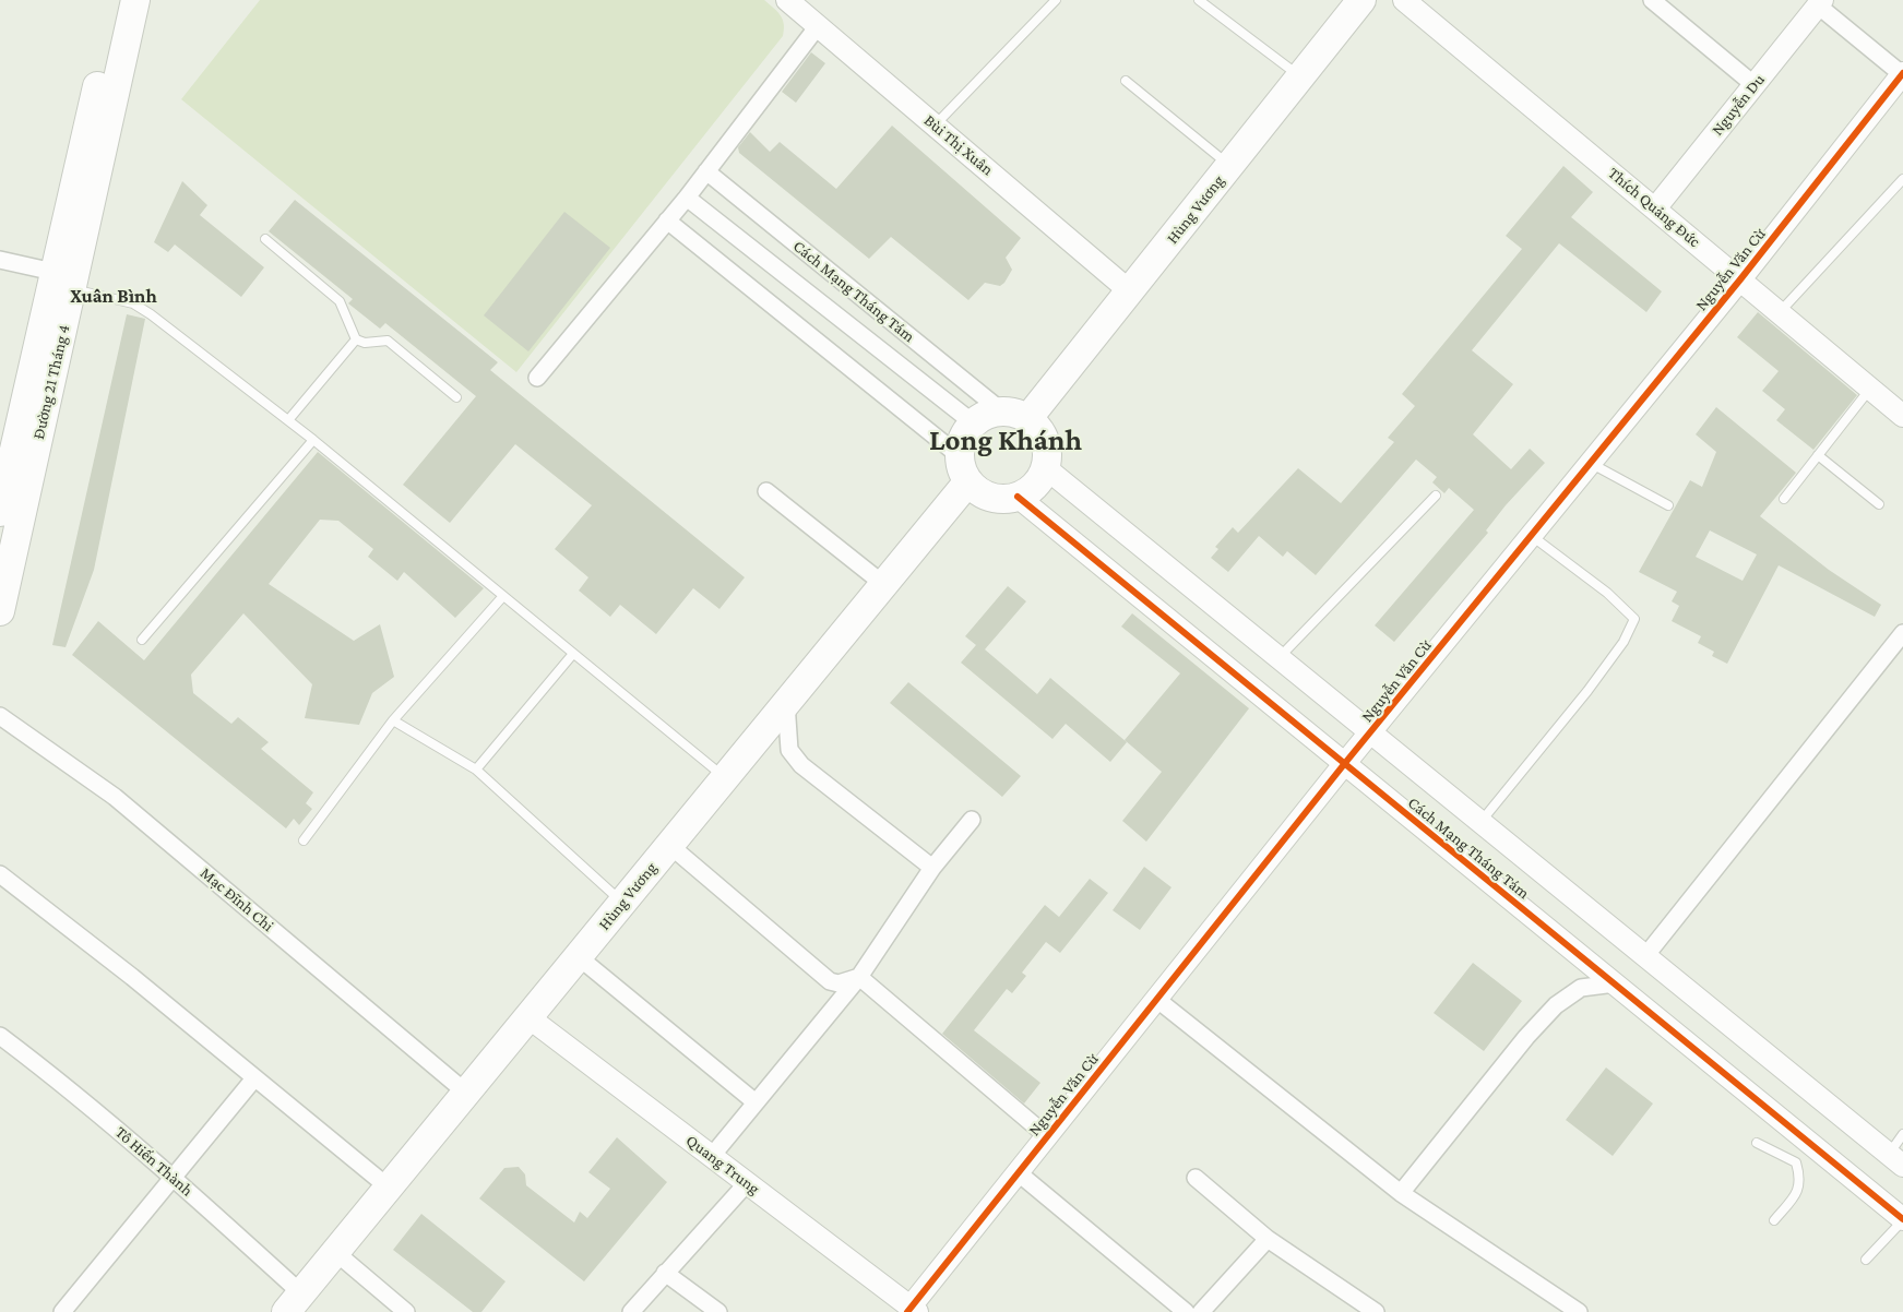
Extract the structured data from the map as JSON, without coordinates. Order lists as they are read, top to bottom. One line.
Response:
{"streets":{"main road":["Hùng Vương","Đường 21 Tháng 4"],"street":["Nguyễn Du","Bùi Thị Xuân","Thích Quảng Đức","Nguyễn Văn Cừ","Cách Mạng Tháng Tám","Mạc Đĩnh Chi","Tô Hiến Thành","Quang Trung"]},"crossings":[["Nguyễn Du","Thích Quảng Đức"],["Bùi Thị Xuân","Hùng Vương"],["Thích Quảng Đức","Nguyễn Văn Cừ"],["Hùng Vương","Cách Mạng Tháng Tám"],["Hùng Vương","Mạc Đĩnh Chi"],["Hùng Vương","Tô Hiến Thành"],["Hùng Vương","Quang Trung"],["Nguyễn Văn Cừ","Cách Mạng Tháng Tám"],["Nguyễn Văn Cừ","Quang Trung"]],"districts":["Xuân Bình","Long Khánh"]}
